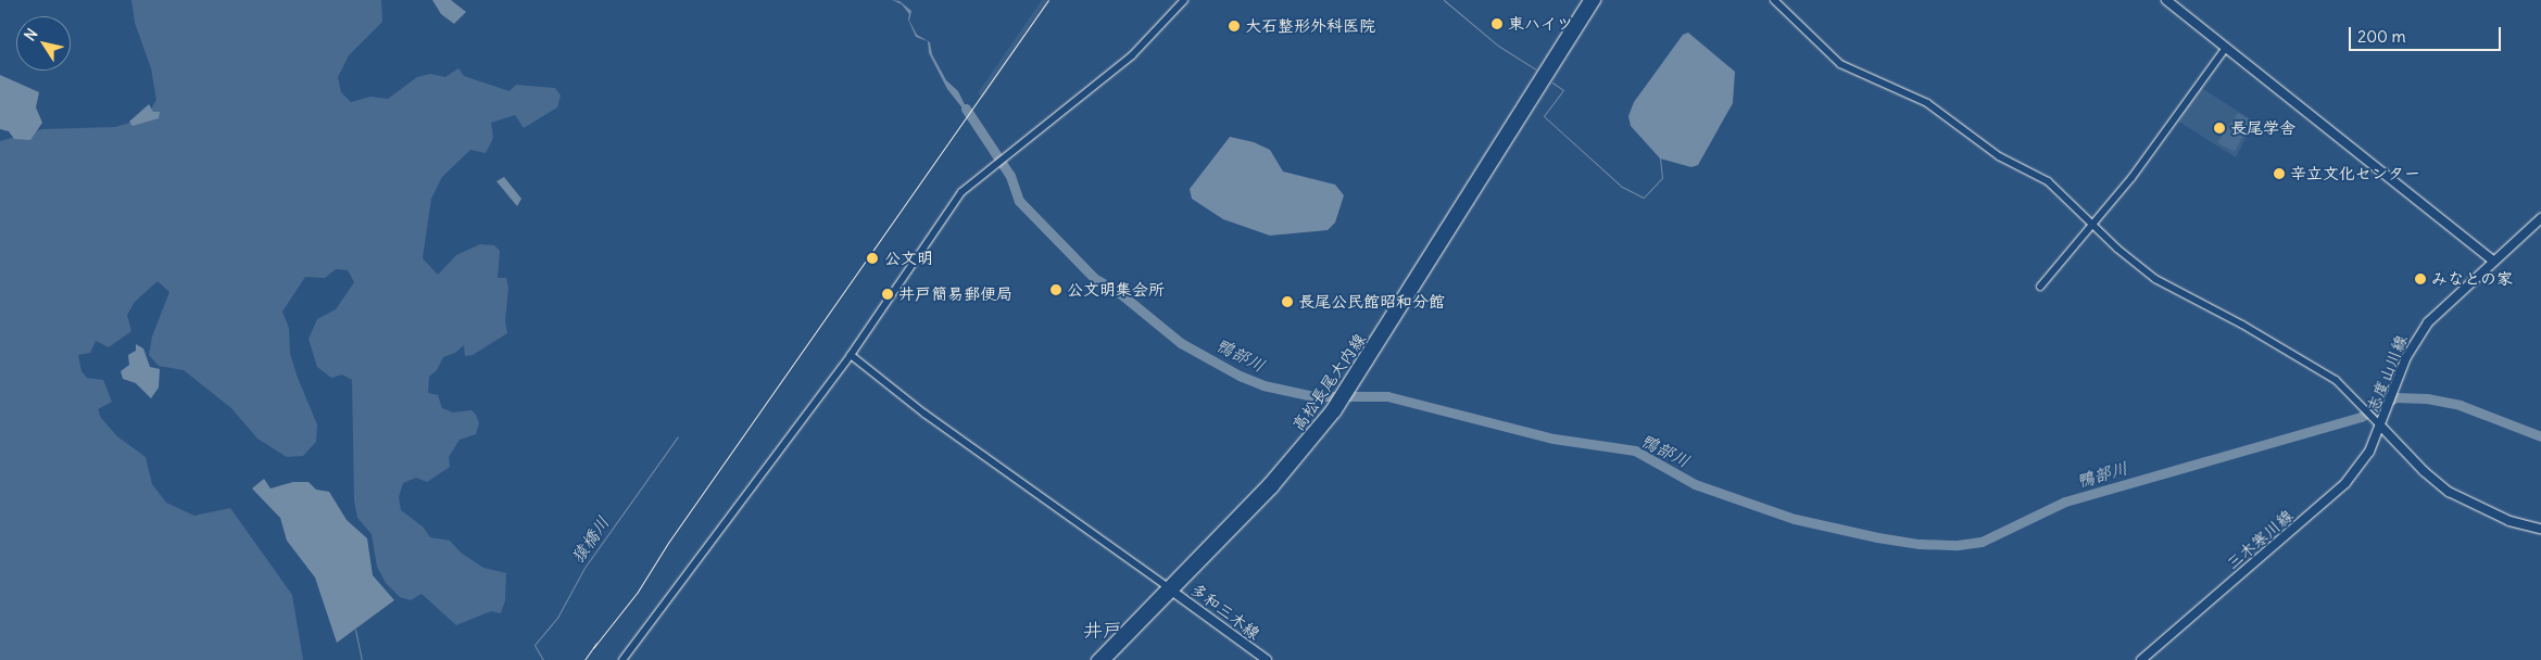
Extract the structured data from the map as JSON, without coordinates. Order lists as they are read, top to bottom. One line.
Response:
{"streets":{"main road":["志度山川線","高松長尾大内線","三木寒川線","多和三木線"]},"crossings":[["志度山川線","三木寒川線"],["高松長尾大内線","多和三木線"]],"districts":["井戸"],"water":["鴨部川","猿橋川"],"places":["東ハイツ","大石整形外科医院","長尾学舎","辛立文化センター","公文明","みなとの家","公文明集会所","井戸簡易郵便局","長尾公民館昭和分館"],"scale_bar":"200 m","north":"top left"}
